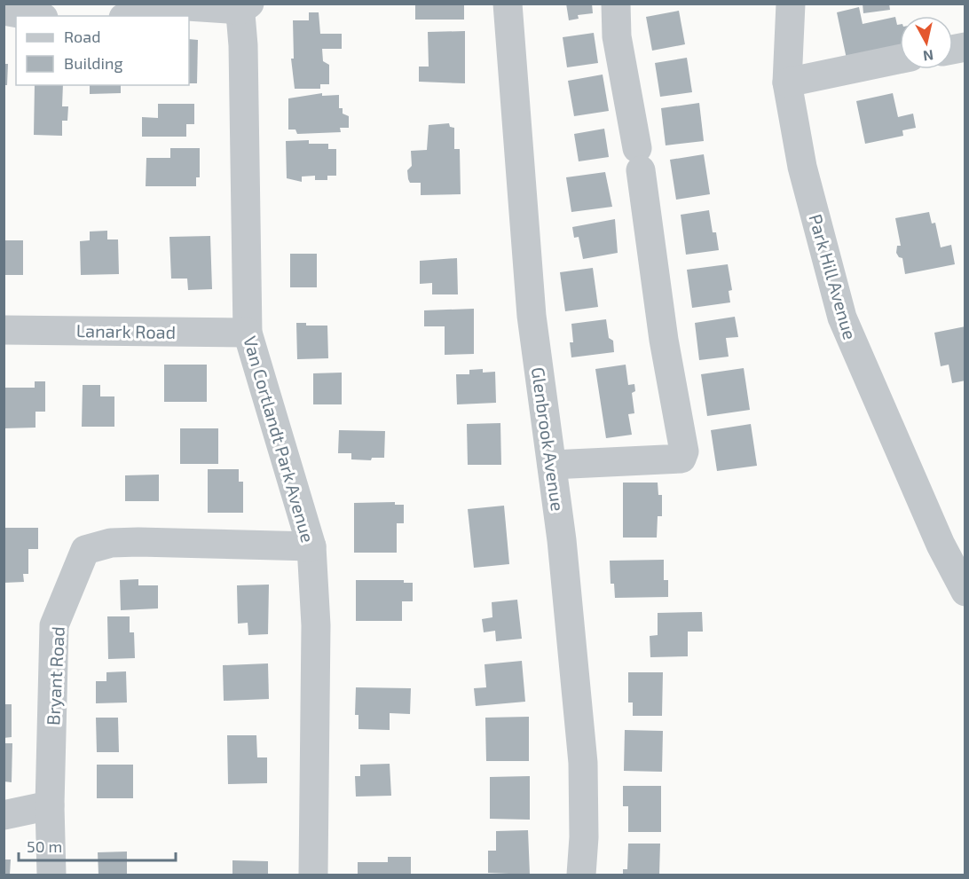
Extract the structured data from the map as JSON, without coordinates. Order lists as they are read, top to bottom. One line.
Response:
{"streets":{"street":["Park Hill Avenue","Lanark Road","Van Cortlandt Park Avenue","Glenbrook Avenue","Bryant Road"]},"crossings":[["Lanark Road","Van Cortlandt Park Avenue"],["Van Cortlandt Park Avenue","Bryant Road"]],"legend":["Road","Building"],"scale_bar":"50 m","north":"bottom"}
